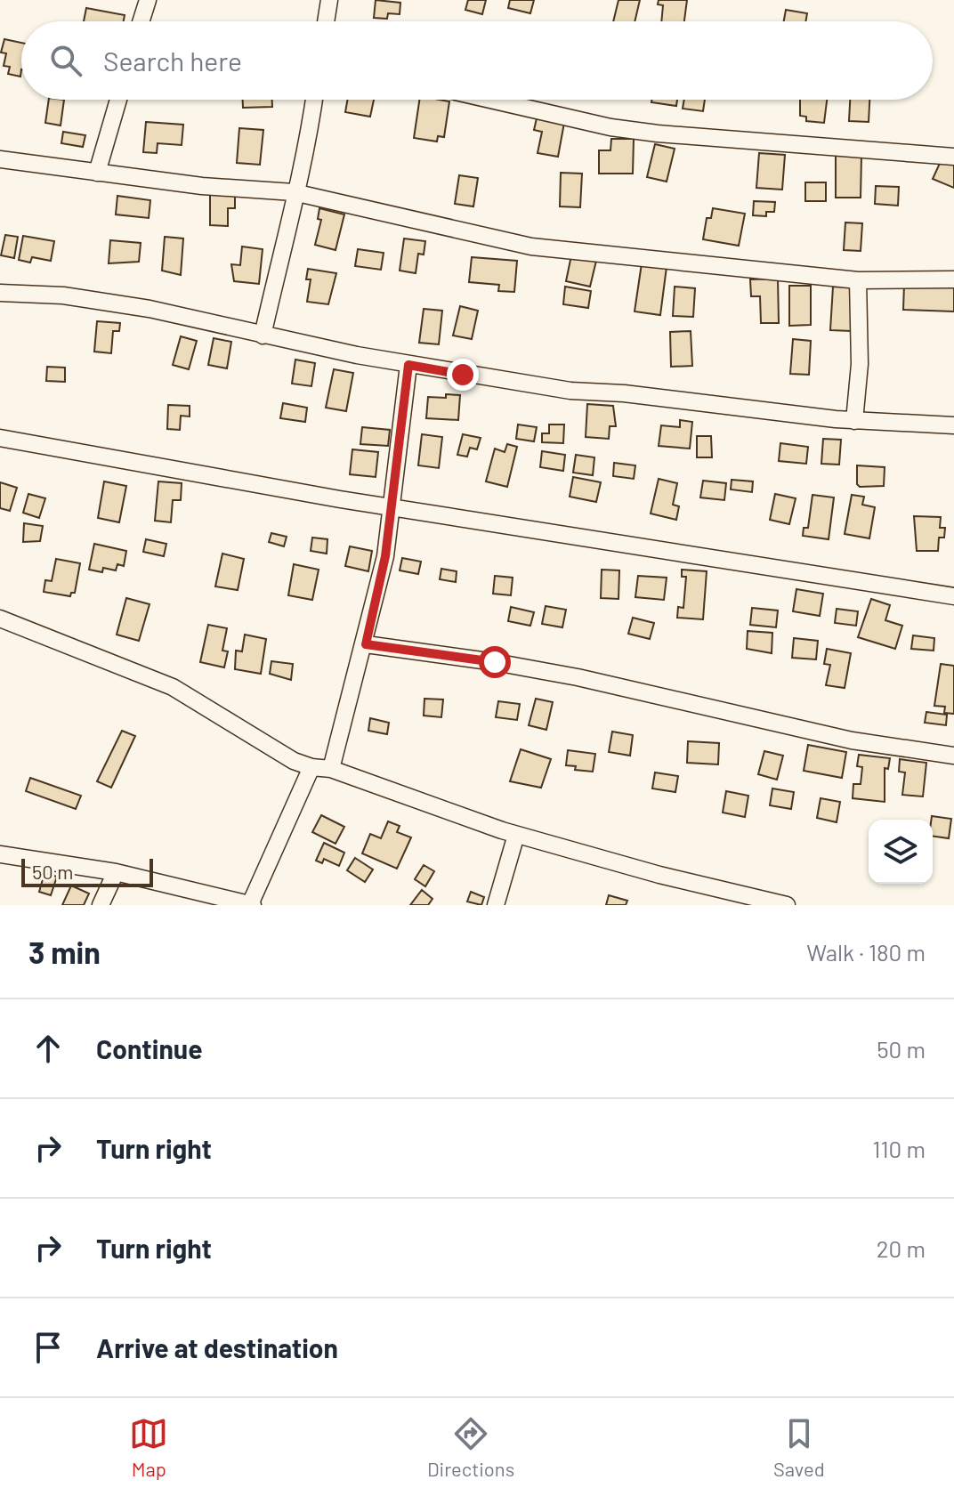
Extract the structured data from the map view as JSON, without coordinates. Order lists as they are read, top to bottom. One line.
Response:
{"scale_bar":"50 m","page":{"search":"Search here","scale":"50 m","heading":["3 min","Walk · 180 m"],"list":[["Continue","50 m"],["Turn right","110 m"],["Turn right","20 m"],"Arrive at destination"],"nav":["Map","Directions","Saved"]}}
